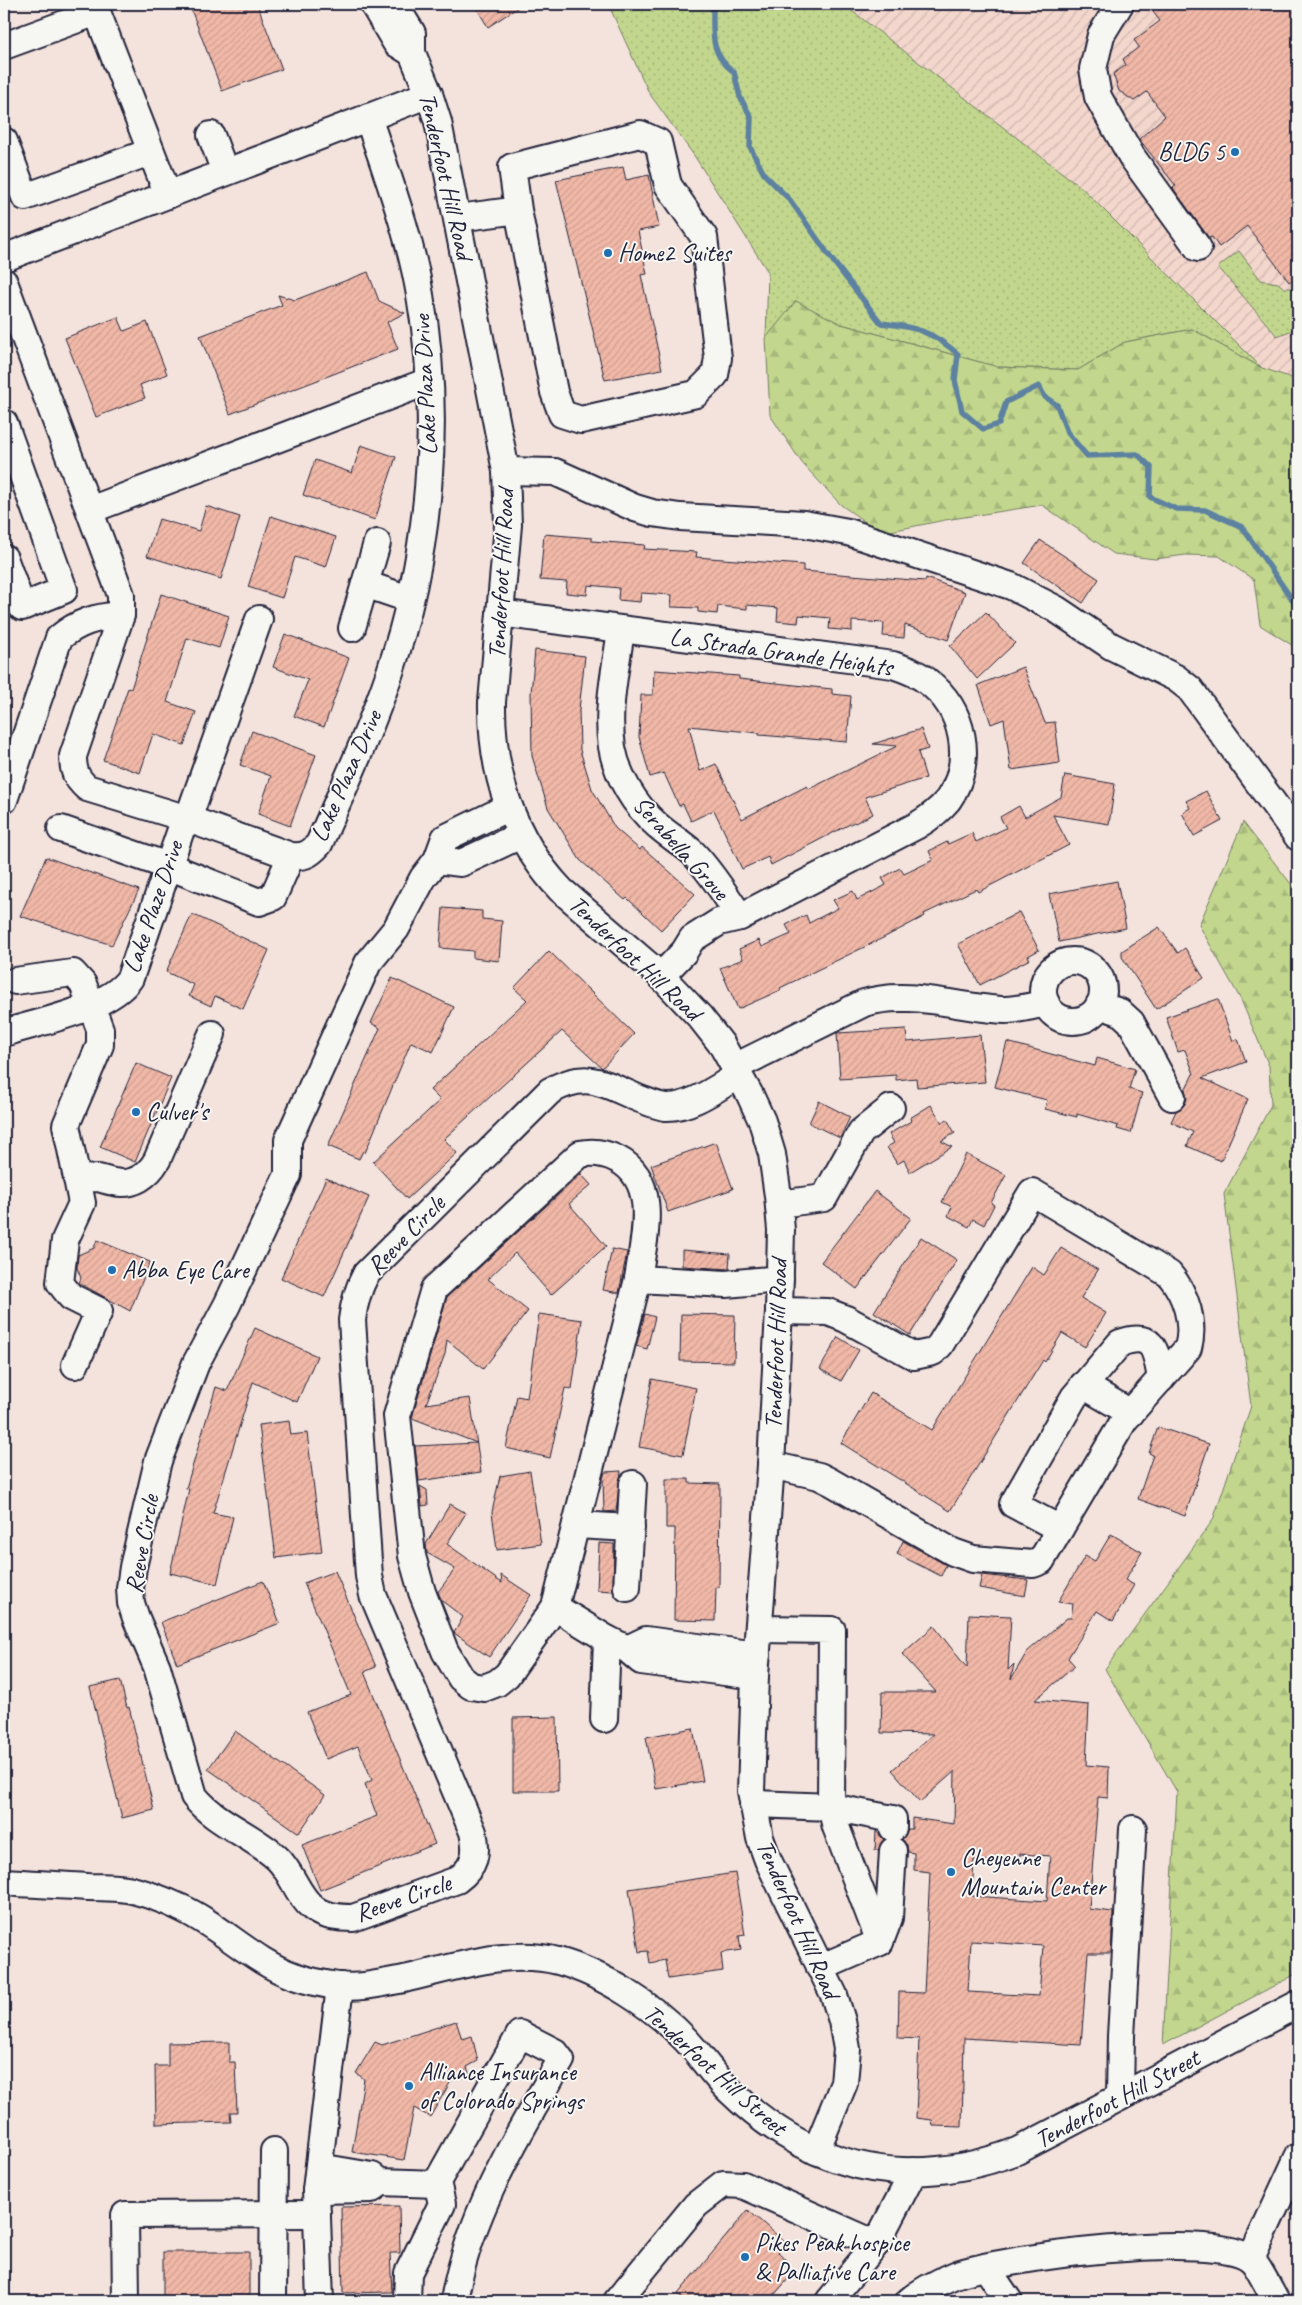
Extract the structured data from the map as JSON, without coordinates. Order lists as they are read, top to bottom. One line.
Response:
{"streets":{"street":["Tenderfoot Hill Road","Lake Plaza Drive","La Strada Grande Heights","Serabella Grove","Lake Plaze Drive","Reeve Circle","Tenderfoot Hill Street"]},"crossings":[["Tenderfoot Hill Road","La Strada Grande Heights"],["Tenderfoot Hill Road","Reeve Circle"],["Tenderfoot Hill Road","Tenderfoot Hill Street"],["Lake Plaza Drive","Lake Plaze Drive"],["La Strada Grande Heights","Serabella Grove"]],"places":["BLDG 5","Home2 Suites","Culver's","Abba Eye Care","Cheyenne Mountain Center","Alliance Insurance of Colorado Springs","Pikes Peak hospice & Palliative Care"]}
